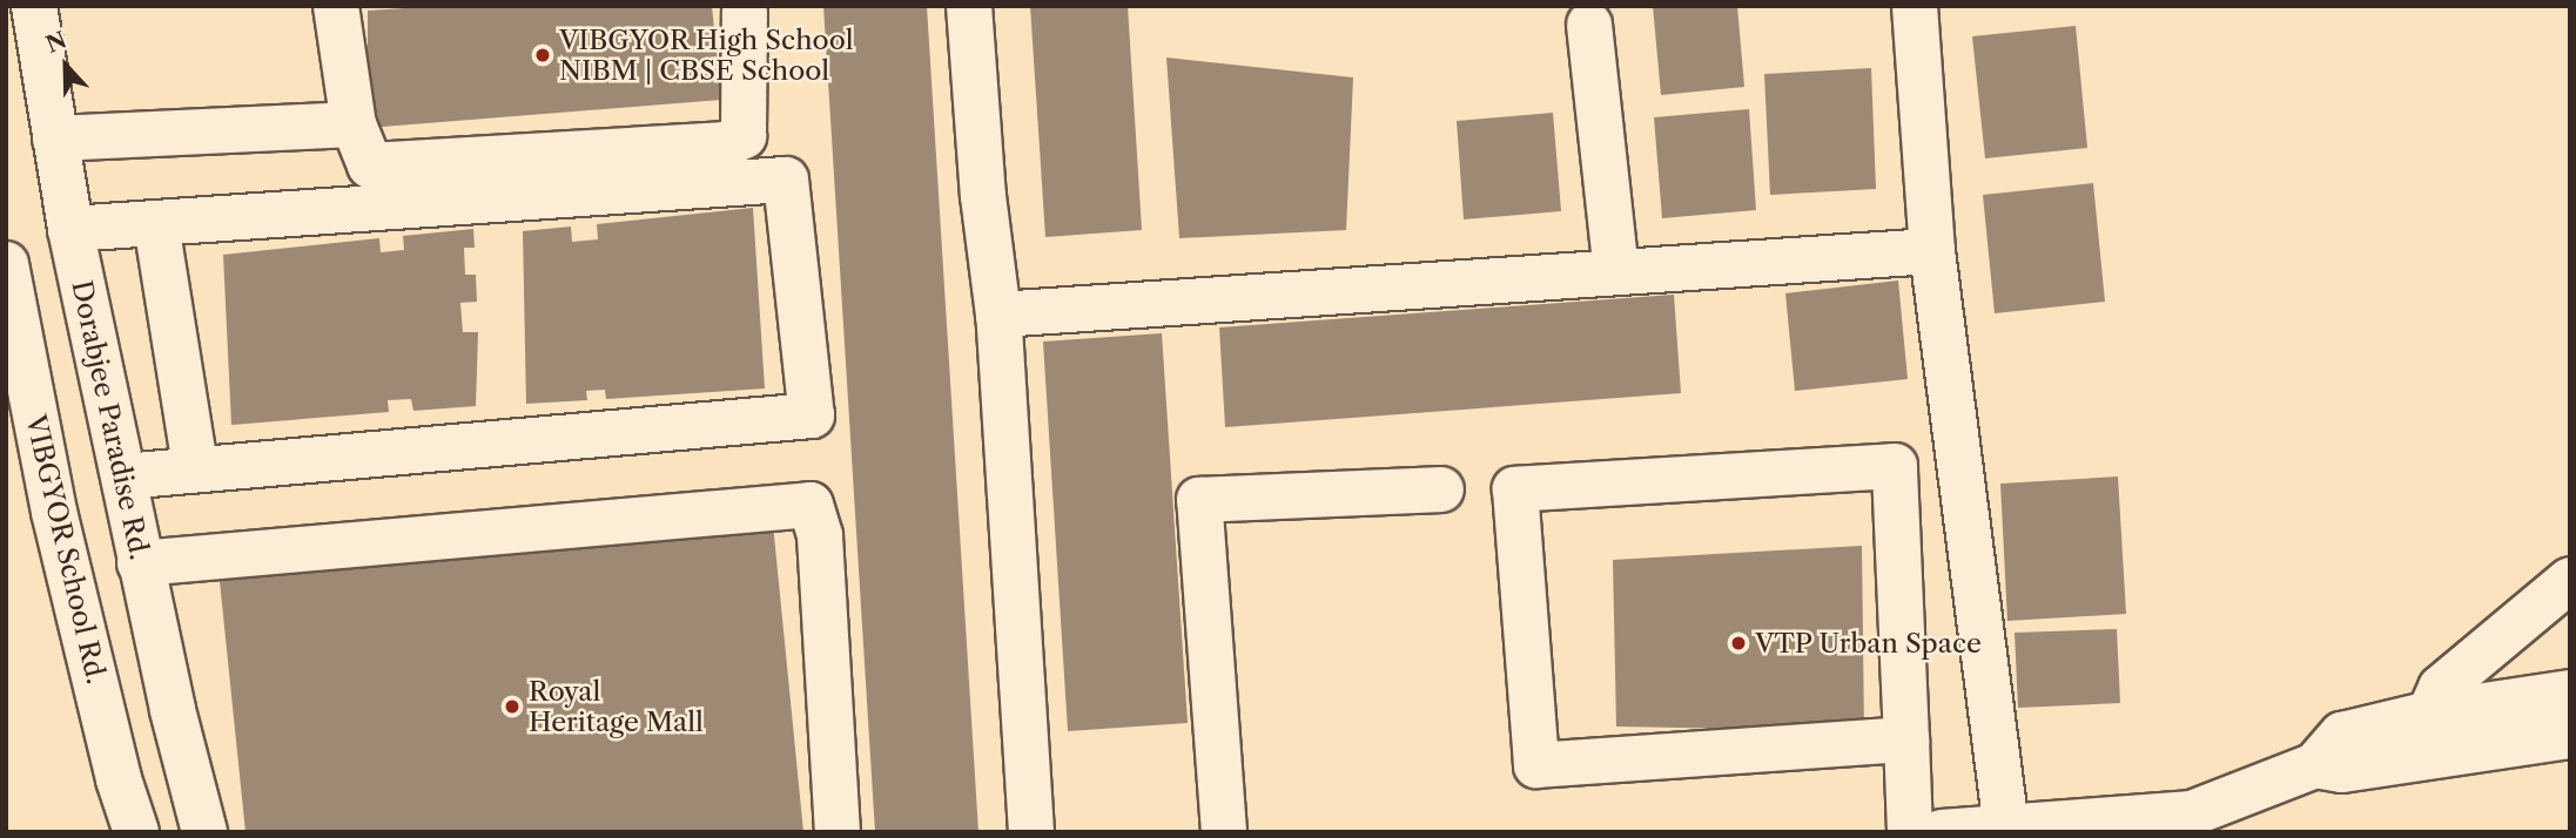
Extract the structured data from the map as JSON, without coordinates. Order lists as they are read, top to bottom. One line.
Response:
{"streets":{"street":["Dorabjee Paradise Rd.","VIBGYOR School Rd."]},"places":["VIBGYOR High School NIBM | CBSE School","VTP Urban Space","Royal Heritage Mall"],"north":"top"}
